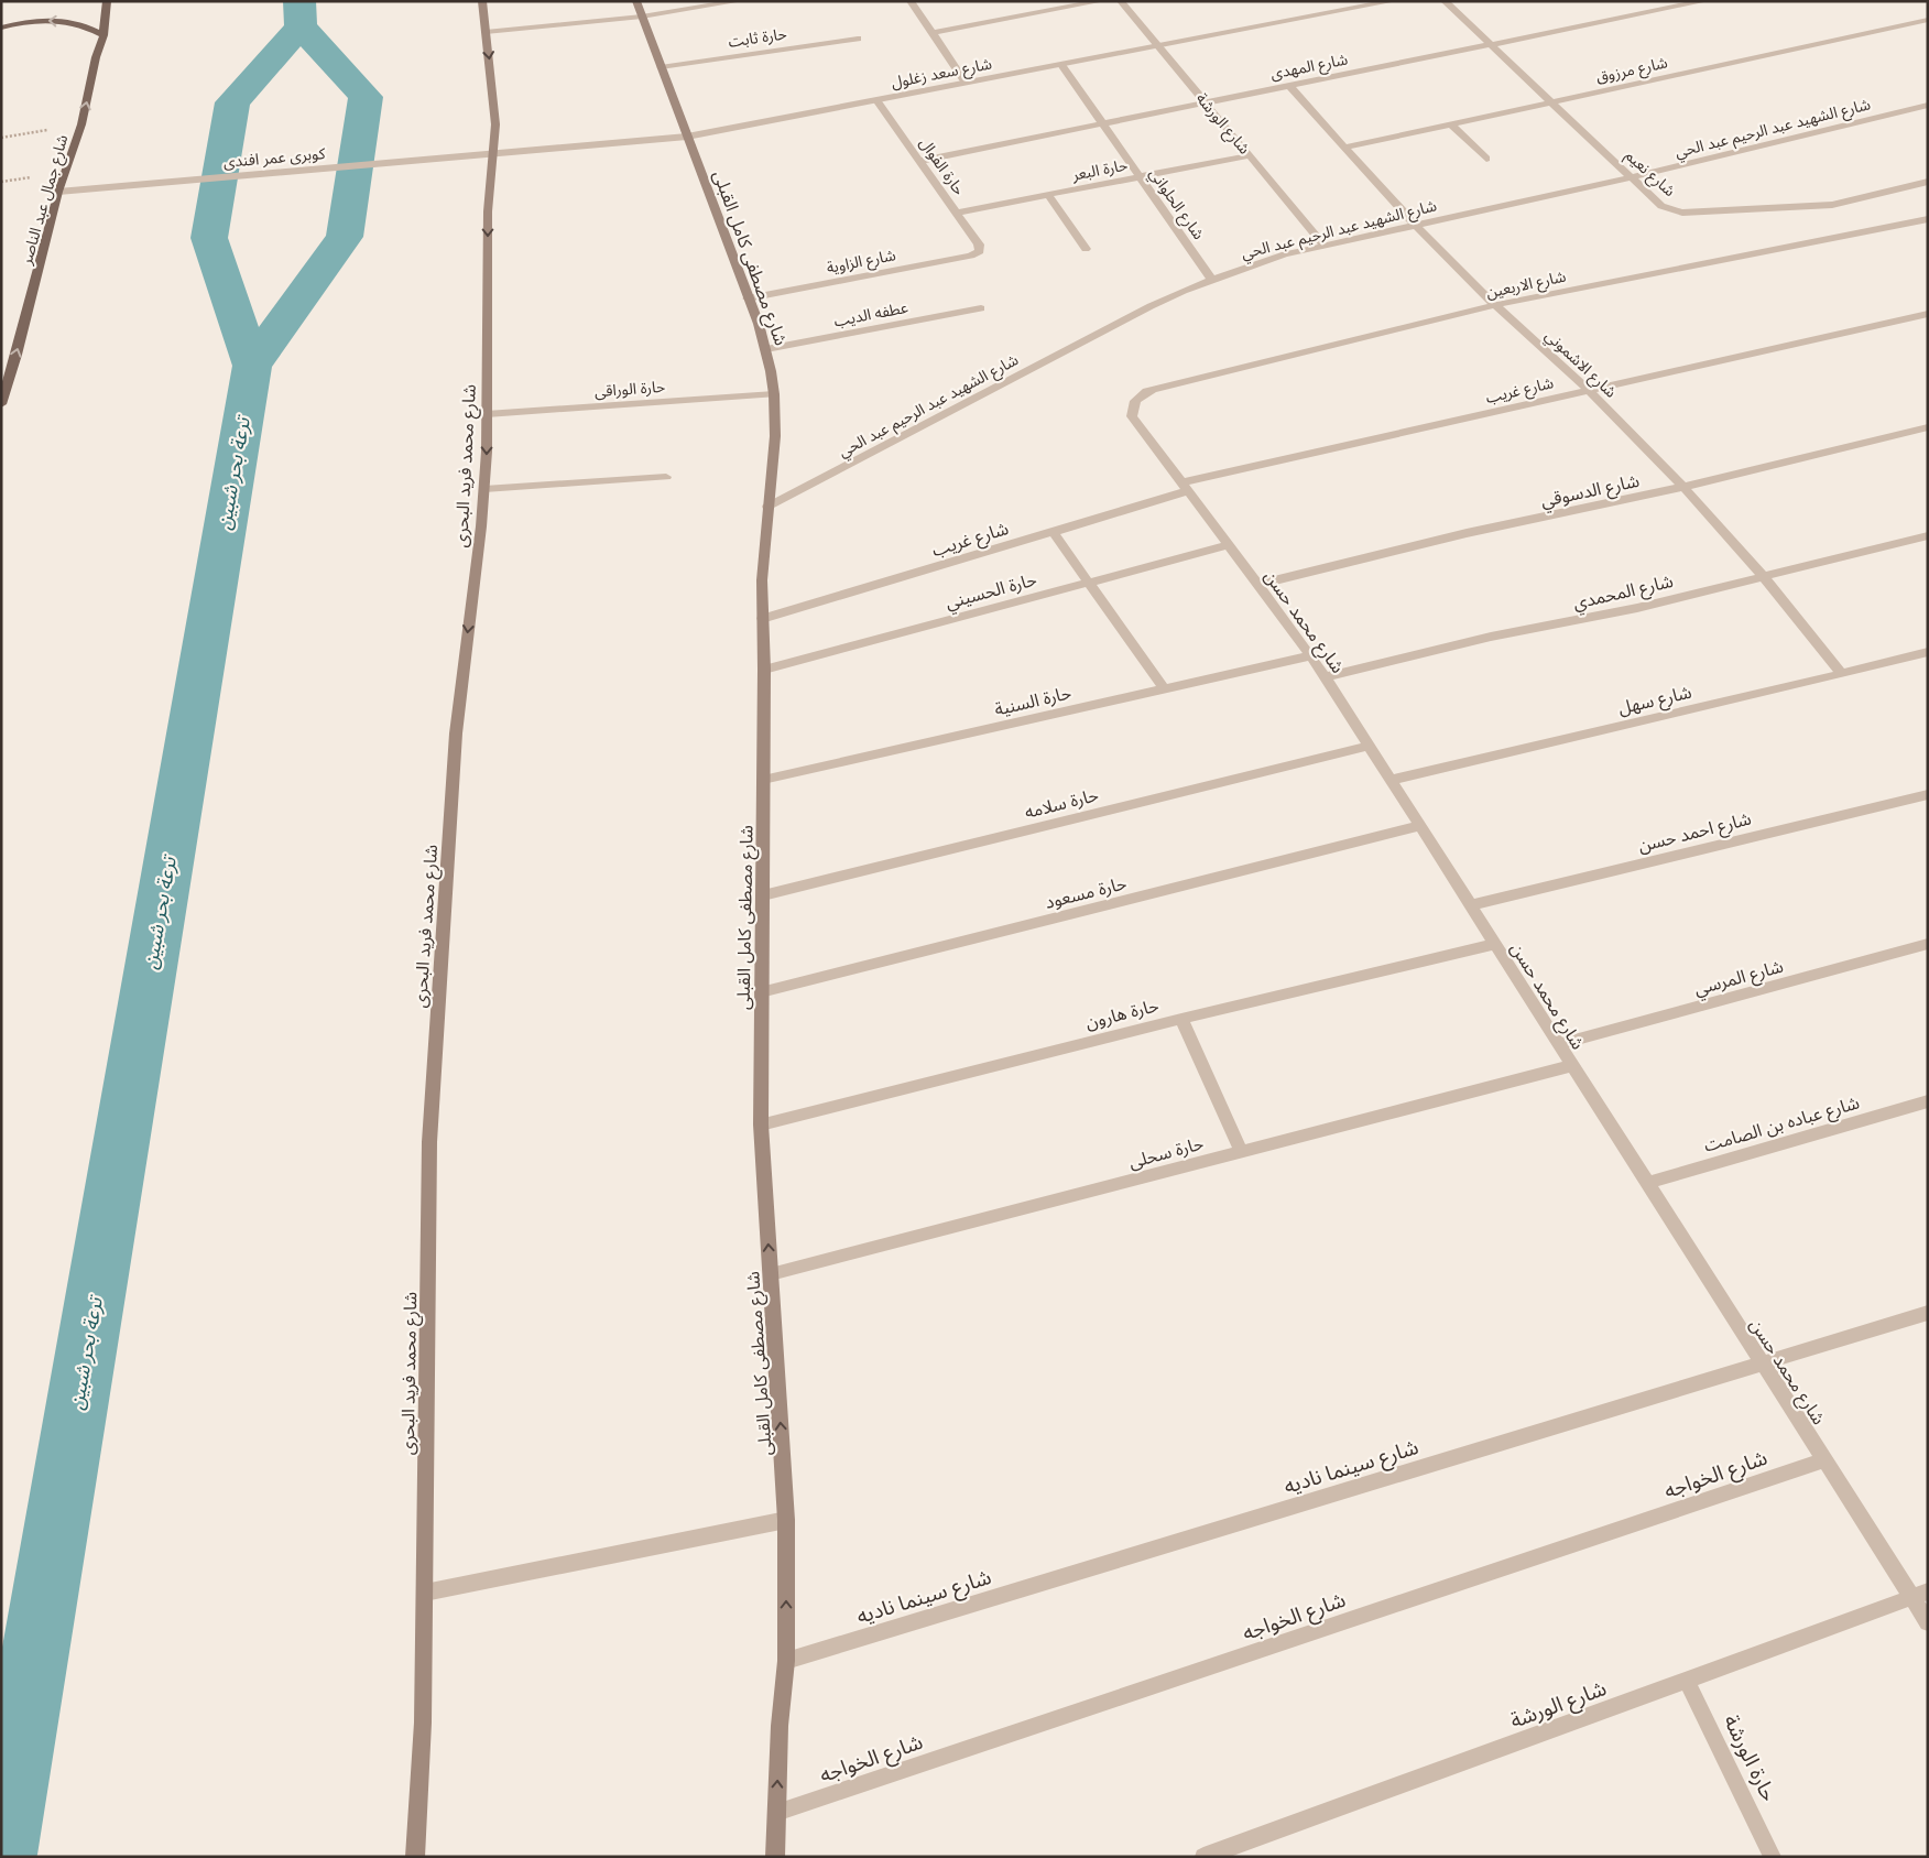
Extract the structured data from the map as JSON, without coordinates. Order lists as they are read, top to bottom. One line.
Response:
{"streets":{"main road":["شارع جمال عبد الناصر","شارع مصطفى كامل القبلى","شارع محمد فريد البحرى"],"street":["حارة ثابت","شارع المهدى","شارع مرزوق","شارع سعد زغلول","شارع الورشة","شارع الشهيد عبد الرحيم عبد الحي","كوبرى عمر افندى","حارة الفوال","حارة البعر","شارع نعيم","شارع الحلواني","شارع الزاوية","شارع الاربعين","عطفه الديب","شارع الاشموني","حارة الوراقى","شارع غريب","شارع الدسوقي","حارة الحسيني","شارع المحمدي","شارع محمد حسن","شارع سهل","حارة السنية","حارة سلامه","شارع احمد حسن","حارة مسعود","شارع المرسي","حارة هارون","شارع عباده بن الصامت","حارة سحلى","شارع سينما ناديه","شارع الخواجه","حارة الورشة"]},"crossings":[["حارة ثابت","شارع مصطفى كامل القبلى"],["شارع المهدى","شارع الورشة"],["شارع المهدى","حارة الفوال"],["شارع المهدى","شارع نعيم"],["شارع المهدى","شارع الحلواني"],["شارع المهدى","شارع الاشموني"],["شارع مرزوق","شارع نعيم"],["شارع مرزوق","شارع الاشموني"],["شارع سعد زغلول","شارع الورشة"],["شارع سعد زغلول","كوبرى عمر افندى"],["شارع سعد زغلول","حارة الفوال"],["شارع سعد زغلول","شارع الحلواني"],["شارع سعد زغلول","شارع مصطفى كامل القبلى"],["شارع سعد زغلول","شارع محمد فريد البحرى"],["شارع الورشة","شارع الشهيد عبد الرحيم عبد الحي"],["شارع الورشة","حارة البعر"],["شارع الورشة","شارع محمد حسن"],["شارع الورشة","حارة الورشة"],["شارع الشهيد عبد الرحيم عبد الحي","شارع نعيم"],["شارع الشهيد عبد الرحيم عبد الحي","شارع الحلواني"],["شارع الشهيد عبد الرحيم عبد الحي","شارع مصطفى كامل القبلى"],["شارع الشهيد عبد الرحيم عبد الحي","شارع الاشموني"],["كوبرى عمر افندى","شارع جمال عبد الناصر"],["كوبرى عمر افندى","شارع محمد فريد البحرى"],["حارة الفوال","حارة البعر"],["حارة الفوال","شارع الزاوية"],["حارة البعر","شارع الحلواني"],["شارع مصطفى كامل القبلى","شارع الزاوية"],["شارع مصطفى كامل القبلى","عطفه الديب"],["شارع مصطفى كامل القبلى","حارة الوراقى"],["شارع مصطفى كامل القبلى","شارع غريب"],["شارع مصطفى كامل القبلى","حارة الحسيني"],["شارع مصطفى كامل القبلى","حارة السنية"],["شارع مصطفى كامل القبلى","حارة سلامه"],["شارع مصطفى كامل القبلى","حارة مسعود"],["شارع مصطفى كامل القبلى","حارة هارون"],["شارع مصطفى كامل القبلى","حارة سحلى"],["شارع مصطفى كامل القبلى","شارع سينما ناديه"],["شارع مصطفى كامل القبلى","شارع الخواجه"],["شارع الاربعين","شارع الاشموني"],["شارع الاربعين","شارع محمد حسن"],["شارع الاشموني","شارع غريب"],["شارع الاشموني","شارع الدسوقي"],["شارع الاشموني","شارع المحمدي"],["شارع الاشموني","شارع سهل"],["حارة الوراقى","شارع محمد فريد البحرى"],["شارع غريب","شارع محمد حسن"],["شارع الدسوقي","شارع محمد حسن"],["حارة الحسيني","شارع محمد حسن"],["شارع المحمدي","شارع محمد حسن"],["شارع محمد حسن","شارع سهل"],["شارع محمد حسن","حارة السنية"],["شارع محمد حسن","حارة سلامه"],["شارع محمد حسن","شارع احمد حسن"],["شارع محمد حسن","حارة مسعود"],["شارع محمد حسن","شارع المرسي"],["شارع محمد حسن","حارة هارون"],["شارع محمد حسن","شارع عباده بن الصامت"],["شارع محمد حسن","حارة سحلى"],["شارع محمد حسن","شارع سينما ناديه"],["شارع محمد حسن","شارع الخواجه"]],"one_way":["شارع جمال عبد الناصر","شارع مصطفى كامل القبلى","شارع محمد فريد البحرى"],"water":["ترعة بحر شبين"]}
